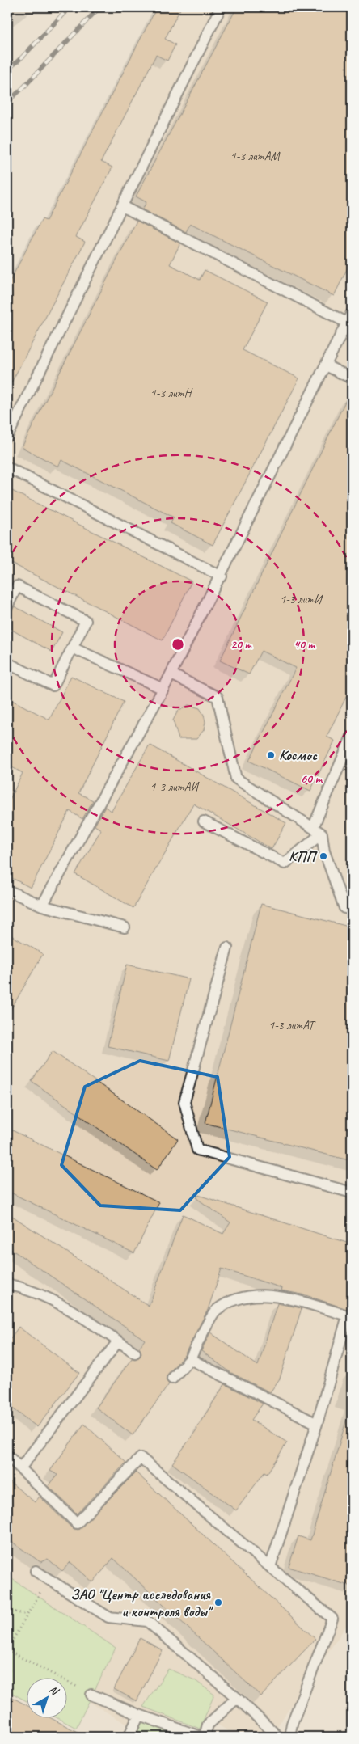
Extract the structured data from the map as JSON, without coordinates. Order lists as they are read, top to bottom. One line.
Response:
{"places":["Космос","КПП","ЗАО \"Центр исследования и контроля воды\""],"house_numbers":["1-3 литАМ","1-3 литН","1-3 литИ","1-3 литАИ","1-3 литАТ"],"north":"top right","rings":["20 m","40 m","60 m"]}
